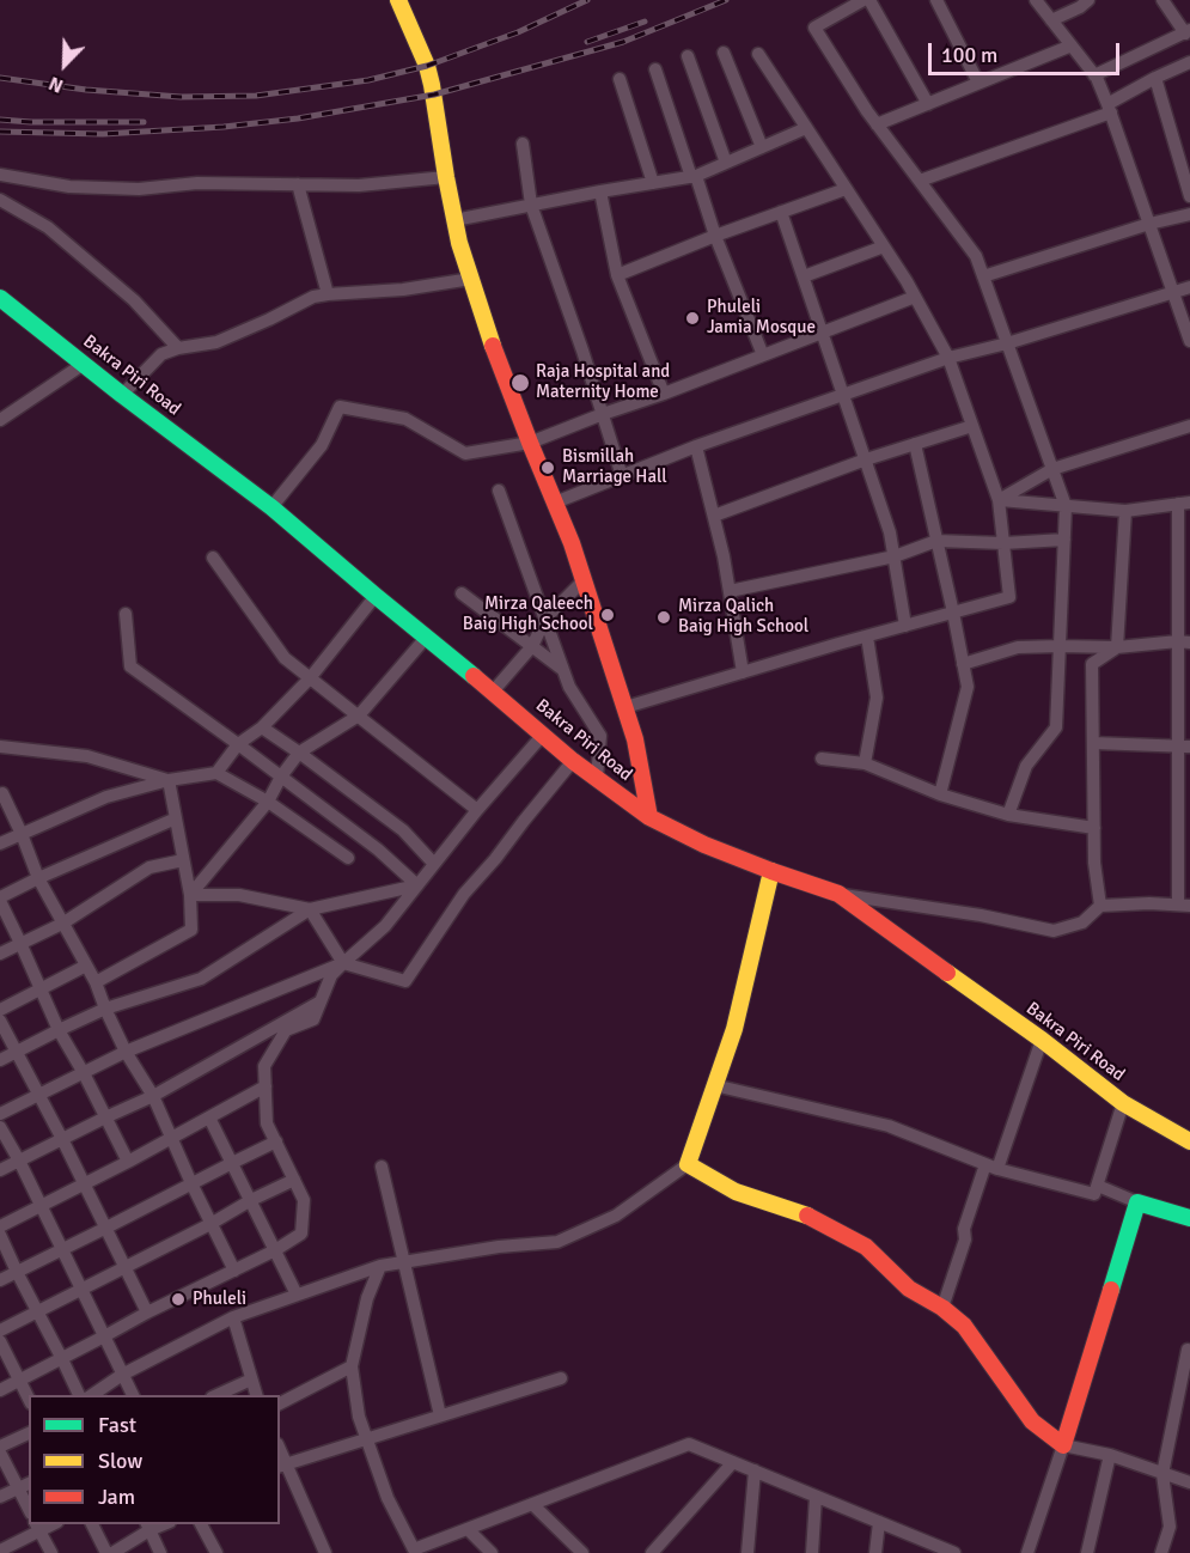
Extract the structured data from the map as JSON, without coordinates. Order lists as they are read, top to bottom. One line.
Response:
{"streets":{"street":["Bakra Piri Road"]},"places":["Phuleli Jamia Mosque","Raja Hospital and Maternity Home","Bismillah Marriage Hall","Mirza Qaleech Baig High School","Mirza Qalich Baig High School","Phuleli"],"legend":["Fast","Slow","Jam"],"scale_bar":"100 m","north":"bottom left"}
